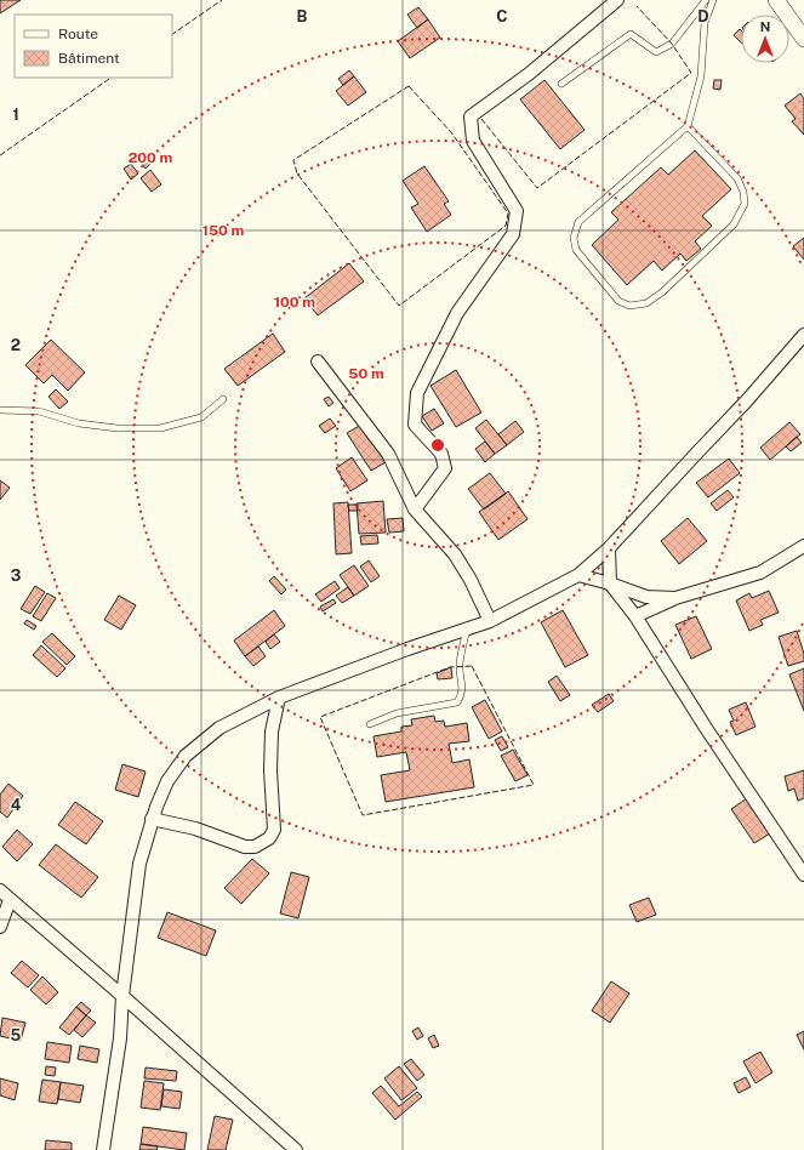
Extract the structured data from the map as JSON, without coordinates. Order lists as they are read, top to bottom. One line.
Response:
{"legend":["Route","Bâtiment"],"north":"top","grid":{"columns":["B","C","D"],"rows":["1","2","3","4","5"]},"rings":["200 m","150 m","100 m","50 m"]}
